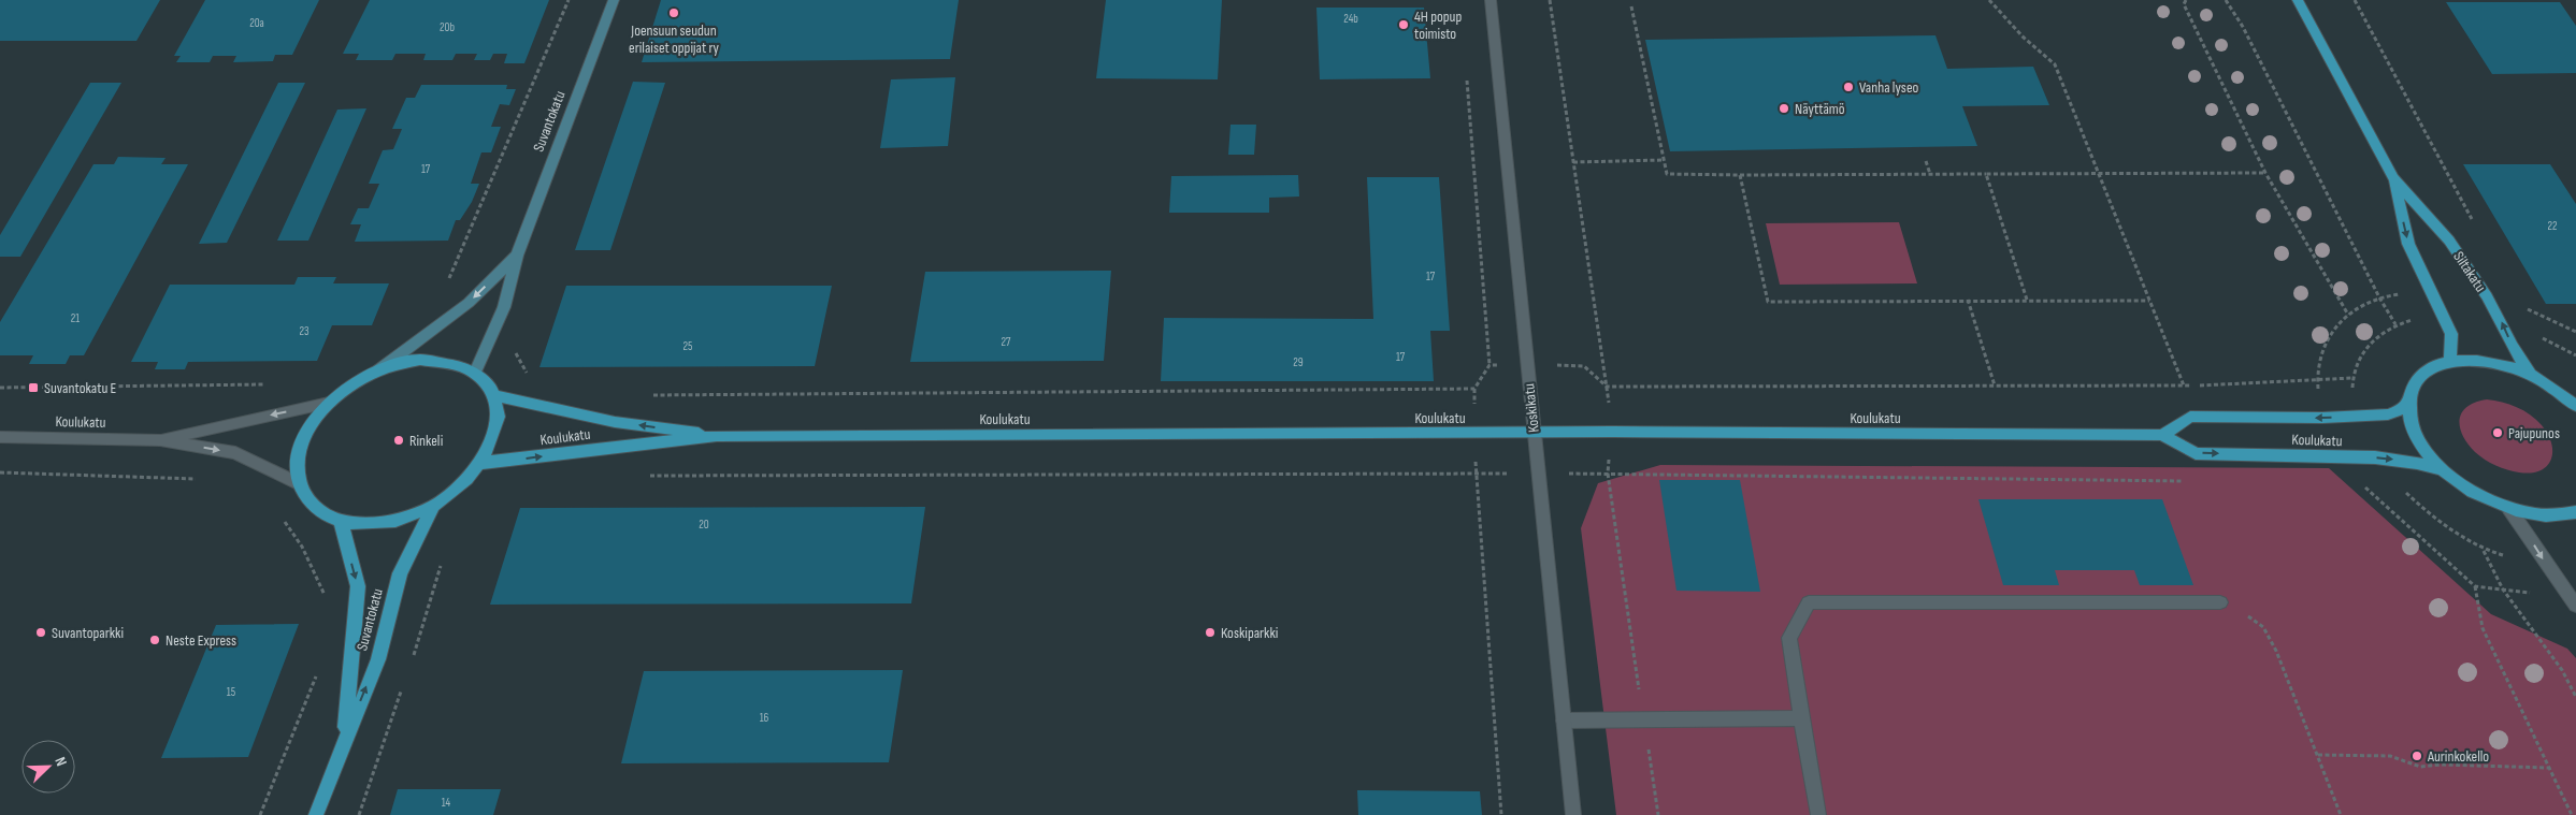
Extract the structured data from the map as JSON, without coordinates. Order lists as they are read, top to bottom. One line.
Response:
{"streets":{"main road":["Suvantokatu","Siltakatu","Koulukatu"],"street":["Koskikatu"]},"crossings":[["Suvantokatu","Koulukatu"],["Koskikatu","Koulukatu"]],"places":{"other":["Joensuun seudun erilaiset oppijat ry","4H popup toimisto","Vanha lyseo","Näyttämö","Pajupunos","Rinkeli","Suvantoparkki","Koskiparkki","Neste Express","Aurinkokello"],"transit":["Suvantokatu E"]},"house_numbers":["24b","20a","20b","17","22","17","21","23","27","25","17","29","20","15","16","14"],"north":"top right"}
